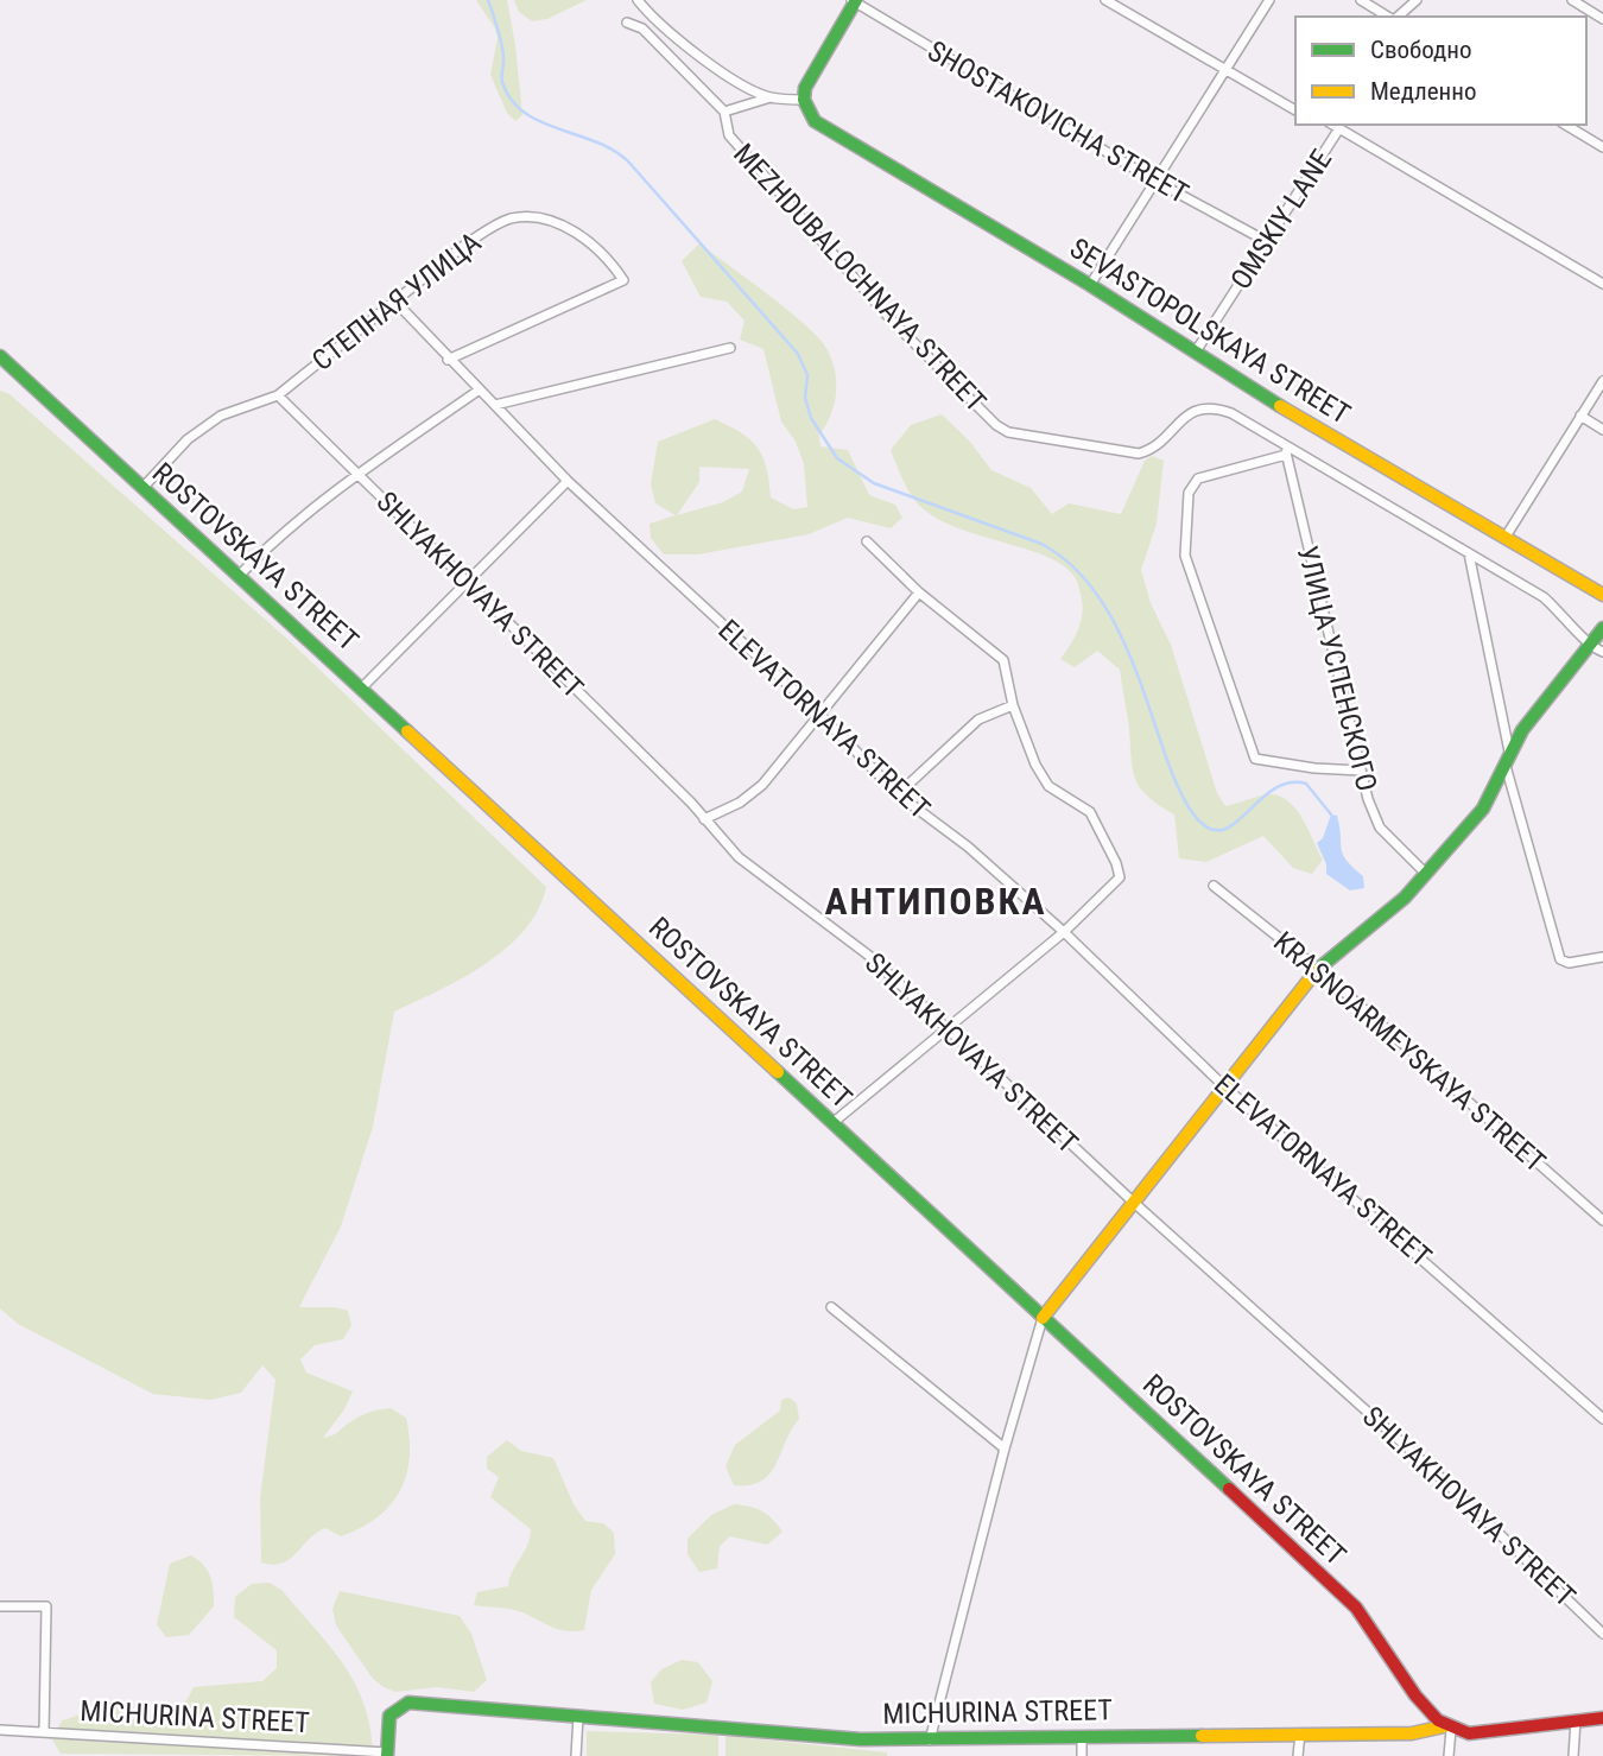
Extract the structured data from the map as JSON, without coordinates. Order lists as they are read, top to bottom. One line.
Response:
{"streets":{"street":["SHOSTAKOVICHA STREET","OMSKIY LANE","MEZHDUBALOCHNAYA STREET","СТЕПНАЯ УЛИЦА","SEVASTOPOLSKAYA STREET","ROSTOVSKAYA STREET","SHLYAKHOVAYA STREET","УЛИЦА УСПЕНСКОГО","ELEVATORNAYA STREET","KRASNOARMEYSKAYA STREET","MICHURINA STREET"]},"crossings":[["SHOSTAKOVICHA STREET","OMSKIY LANE"],["OMSKIY LANE","SEVASTOPOLSKAYA STREET"],["MEZHDUBALOCHNAYA STREET","УЛИЦА УСПЕНСКОГО"],["СТЕПНАЯ УЛИЦА","ROSTOVSKAYA STREET"],["СТЕПНАЯ УЛИЦА","SHLYAKHOVAYA STREET"],["СТЕПНАЯ УЛИЦА","ELEVATORNAYA STREET"],["ROSTOVSKAYA STREET","MICHURINA STREET"]],"districts":["АНТИПОВКА"],"legend":["Свободно","Медленно"]}
